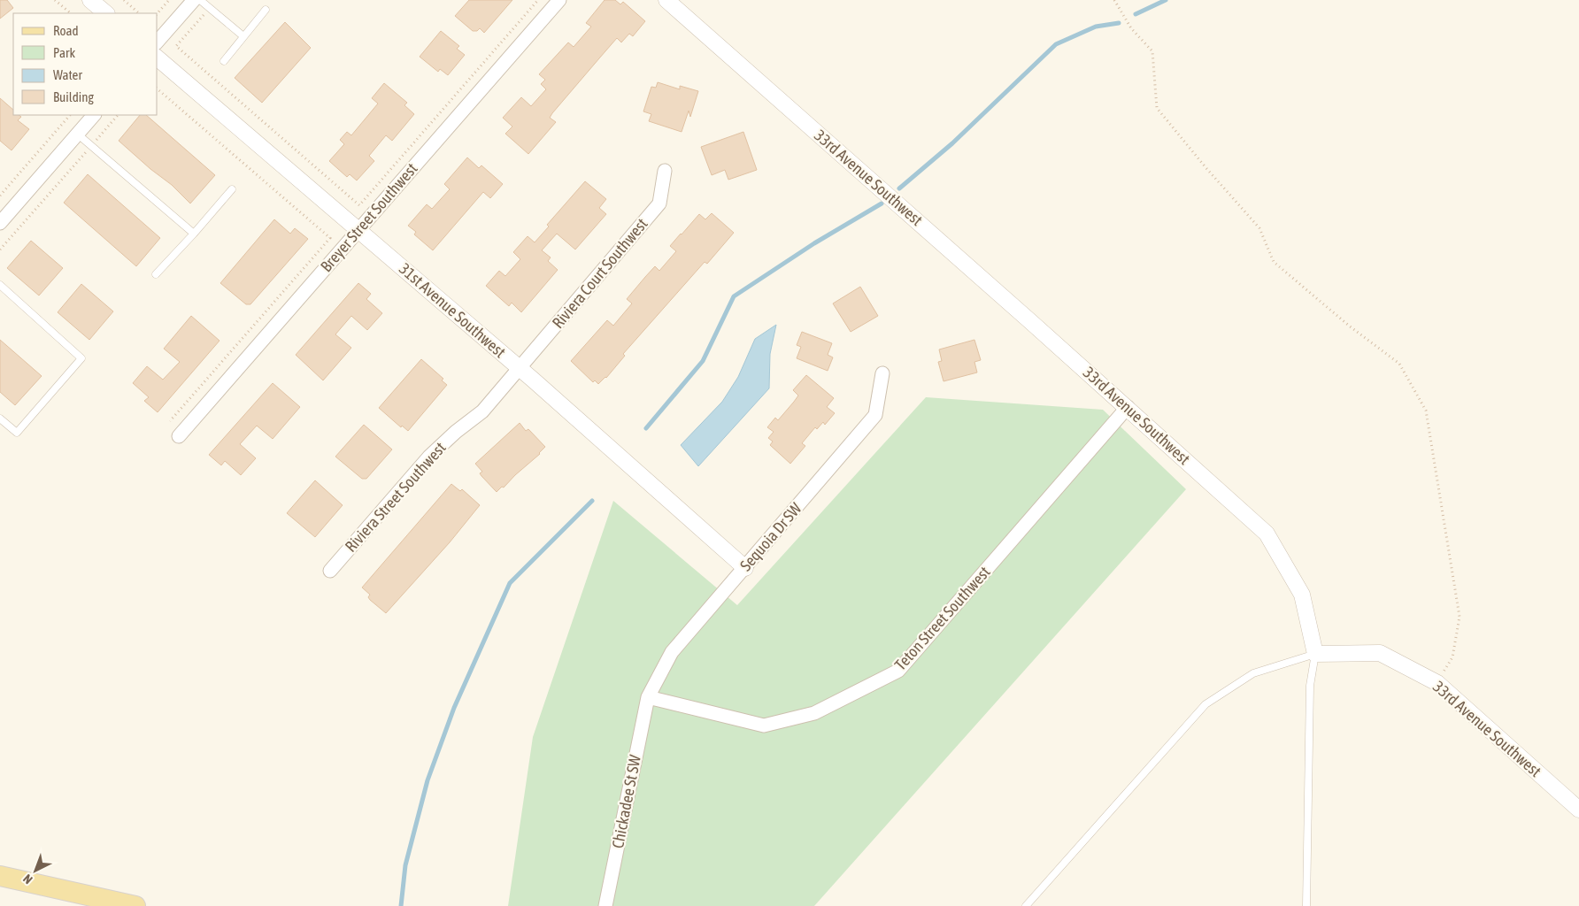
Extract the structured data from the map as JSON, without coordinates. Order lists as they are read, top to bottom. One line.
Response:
{"streets":{"street":["33rd Avenue Southwest","Breyer Street Southwest","Riviera Court Southwest","31st Avenue Southwest","Riviera Street Southwest","Sequoia Dr SW","Teton Street Southwest","Chickadee St SW"]},"crossings":[["33rd Avenue Southwest","Teton Street Southwest"],["Breyer Street Southwest","31st Avenue Southwest"],["Riviera Court Southwest","31st Avenue Southwest"],["Riviera Court Southwest","Riviera Street Southwest"],["31st Avenue Southwest","Riviera Street Southwest"],["31st Avenue Southwest","Sequoia Dr SW"],["Sequoia Dr SW","Teton Street Southwest"],["Sequoia Dr SW","Chickadee St SW"],["Teton Street Southwest","Chickadee St SW"]],"legend":["Road","Park","Water","Building"],"north":"bottom left"}
